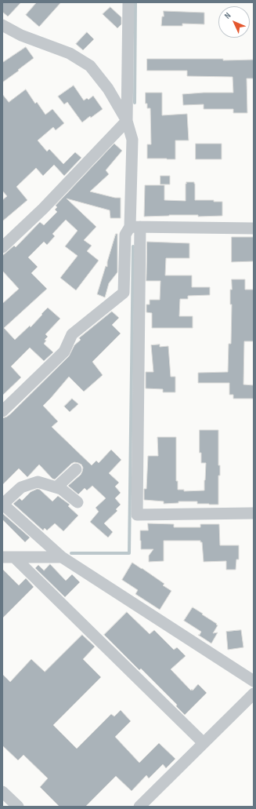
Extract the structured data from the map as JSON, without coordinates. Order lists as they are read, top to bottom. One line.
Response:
{"north":"top left"}
